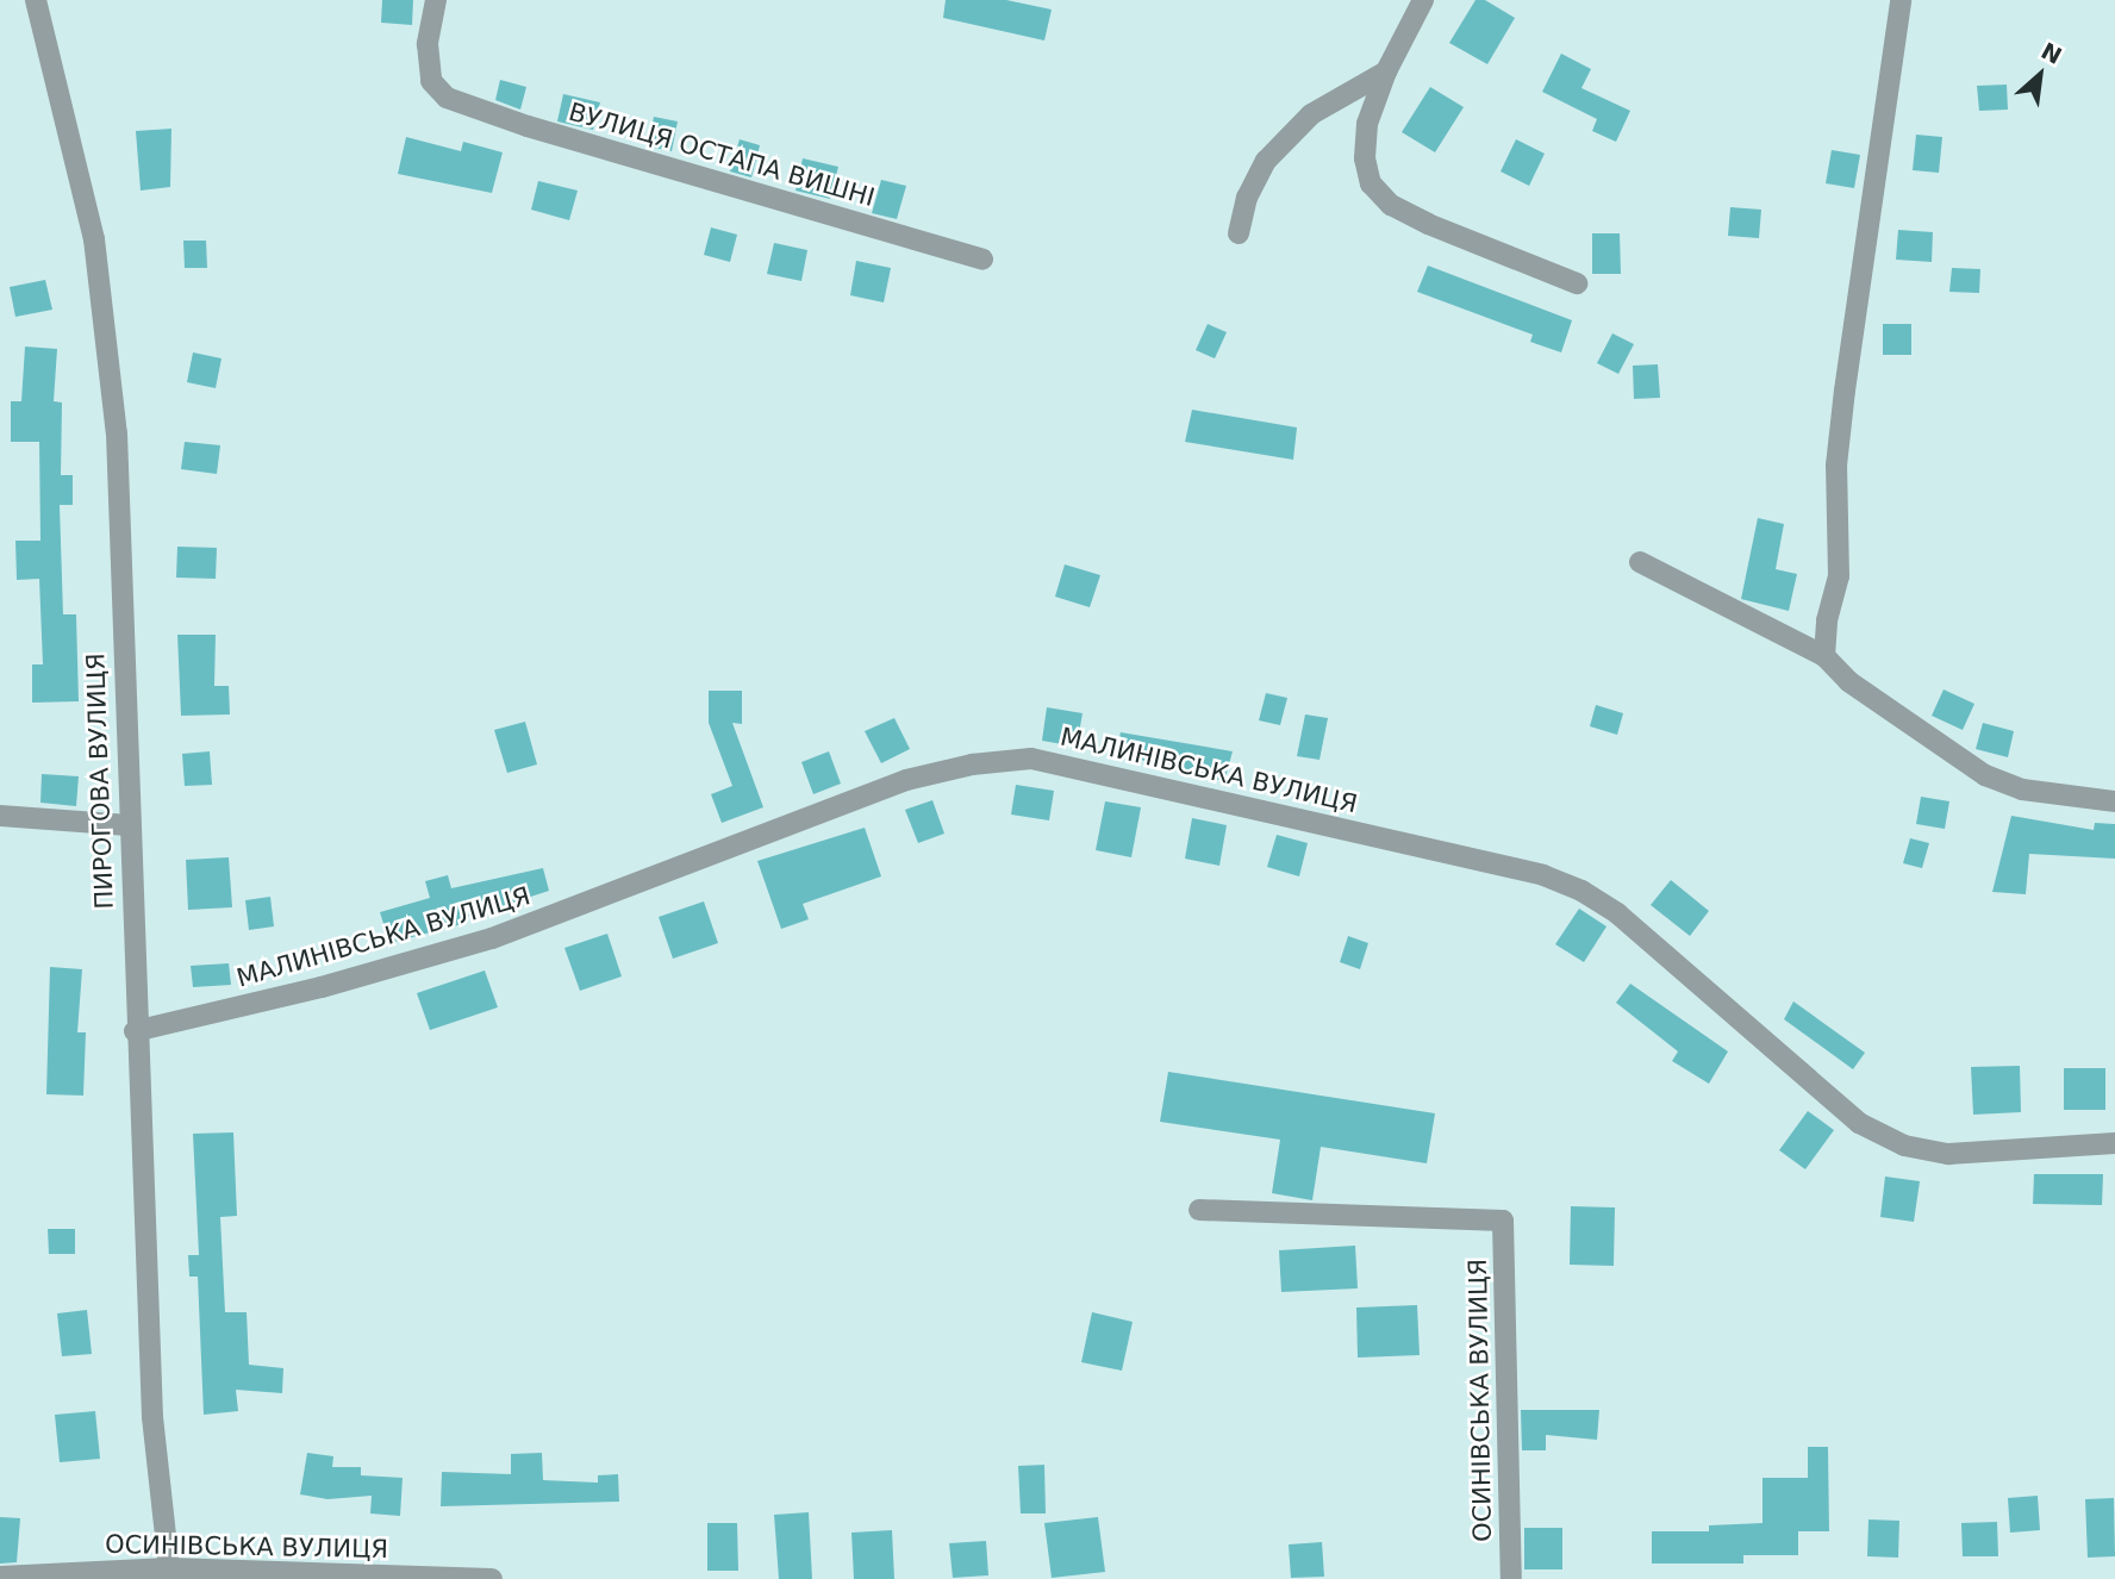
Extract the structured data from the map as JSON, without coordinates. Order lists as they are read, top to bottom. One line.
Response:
{"streets":{"street":["ВУЛИЦЯ ОСТАПА ВИШНІ","МАЛИНІВСЬКА ВУЛИЦЯ","ПИРОГОВА ВУЛИЦЯ","ОСИНІВСЬКА ВУЛИЦЯ"]},"crossings":[["МАЛИНІВСЬКА ВУЛИЦЯ","ПИРОГОВА ВУЛИЦЯ"],["ПИРОГОВА ВУЛИЦЯ","ОСИНІВСЬКА ВУЛИЦЯ"]],"north":"top right"}
